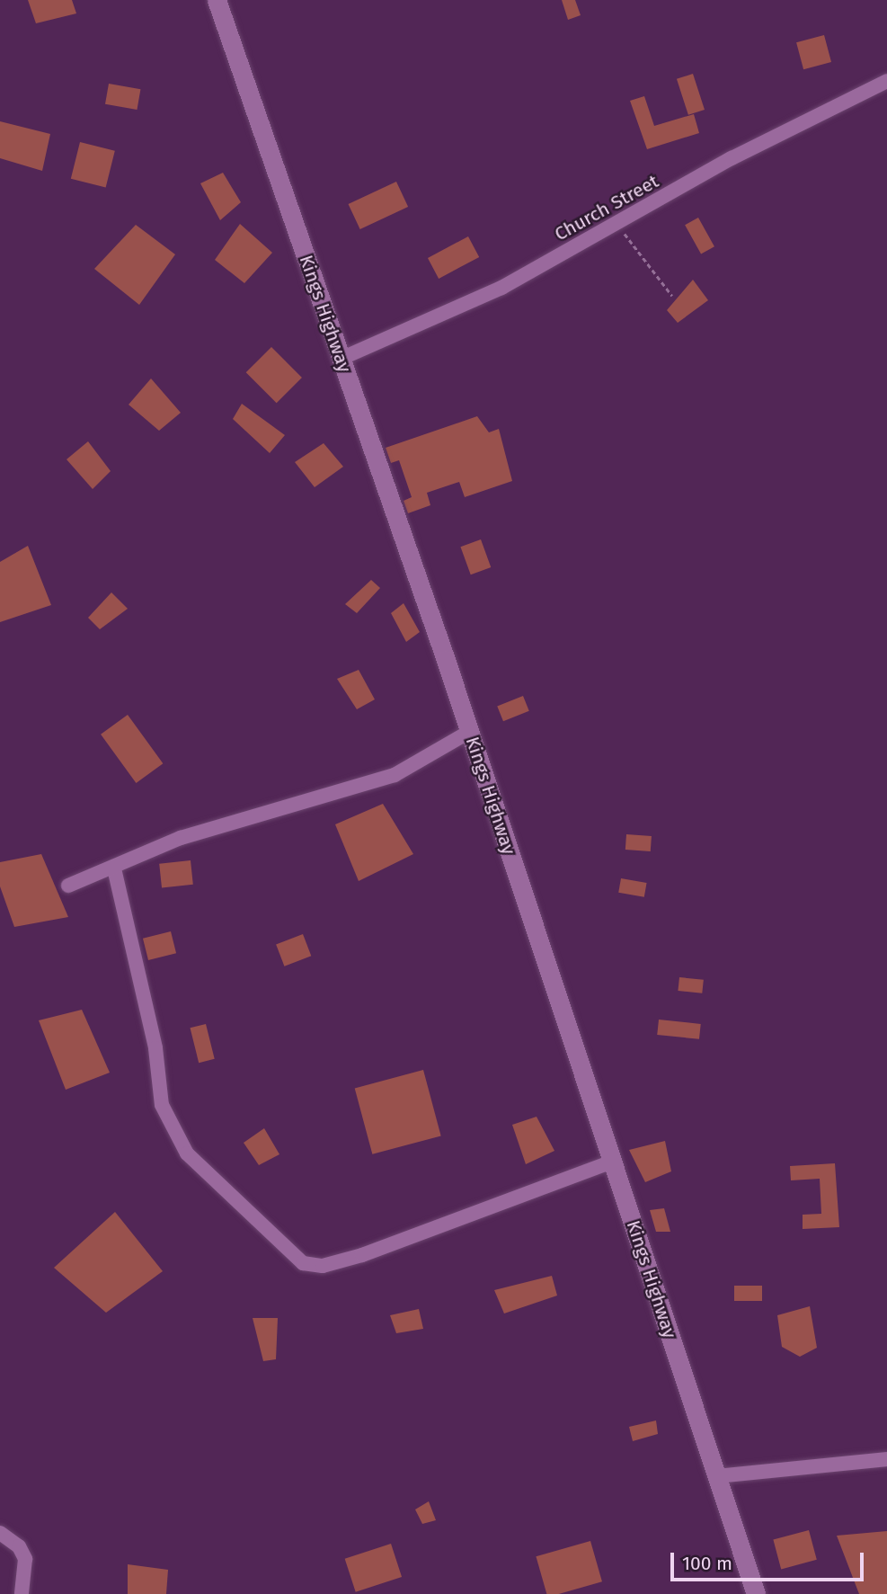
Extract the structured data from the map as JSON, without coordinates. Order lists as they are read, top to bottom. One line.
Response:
{"streets":{"street":["Church Street","Kings Highway"]},"crossings":[["Church Street","Kings Highway"]],"scale_bar":"100 m"}
